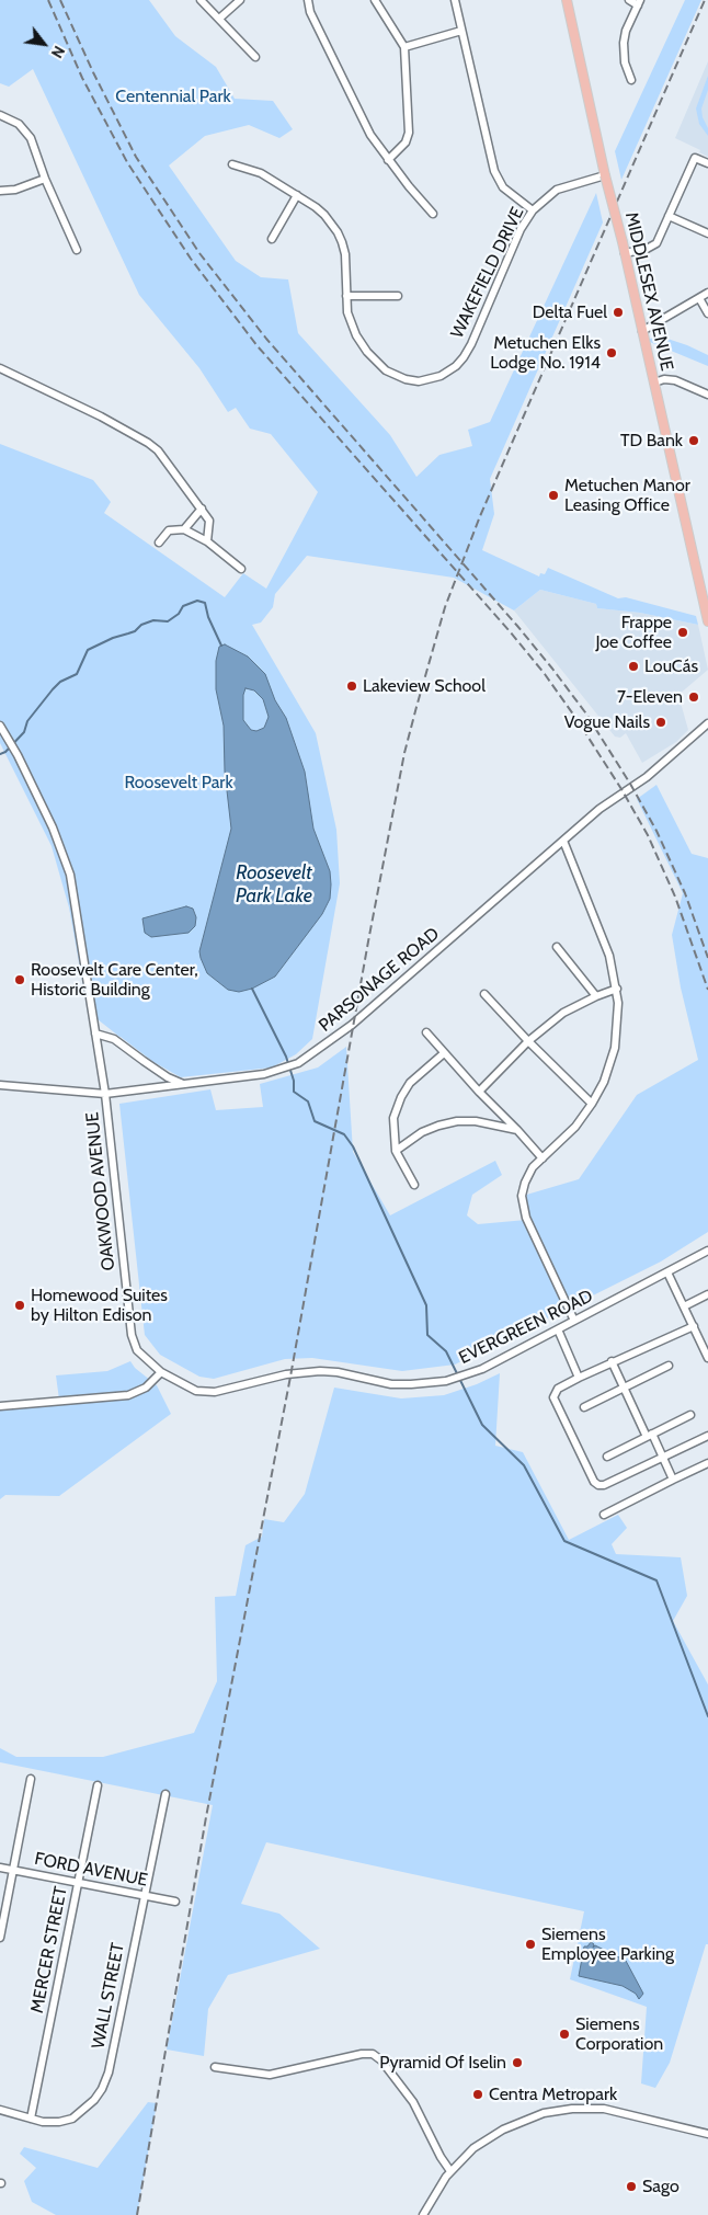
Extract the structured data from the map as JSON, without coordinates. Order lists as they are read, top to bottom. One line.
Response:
{"streets":{"main road":["MIDDLESEX AVENUE"],"street":["WAKEFIELD DRIVE","PARSONAGE ROAD","OAKWOOD AVENUE","EVERGREEN ROAD","FORD AVENUE","MERCER STREET","WALL STREET"]},"crossings":[["WAKEFIELD DRIVE","MIDDLESEX AVENUE"],["PARSONAGE ROAD","OAKWOOD AVENUE"],["OAKWOOD AVENUE","EVERGREEN ROAD"],["FORD AVENUE","MERCER STREET"],["FORD AVENUE","WALL STREET"],["MERCER STREET","WALL STREET"]],"water":["Roosevelt Park Lake"],"parks":["Centennial Park","Roosevelt Park"],"places":["Delta Fuel","Metuchen Elks Lodge No. 1914","TD Bank","Metuchen Manor Leasing Office","Frappe Joe Coffee","LouCás","Lakeview School","7-Eleven","Vogue Nails","Roosevelt Care Center, Historic Building","Homewood Suites by Hilton Edison","Siemens Employee Parking","Siemens Corporation","Pyramid Of Iselin","Centra Metropark","Sago"],"north":"bottom right"}
